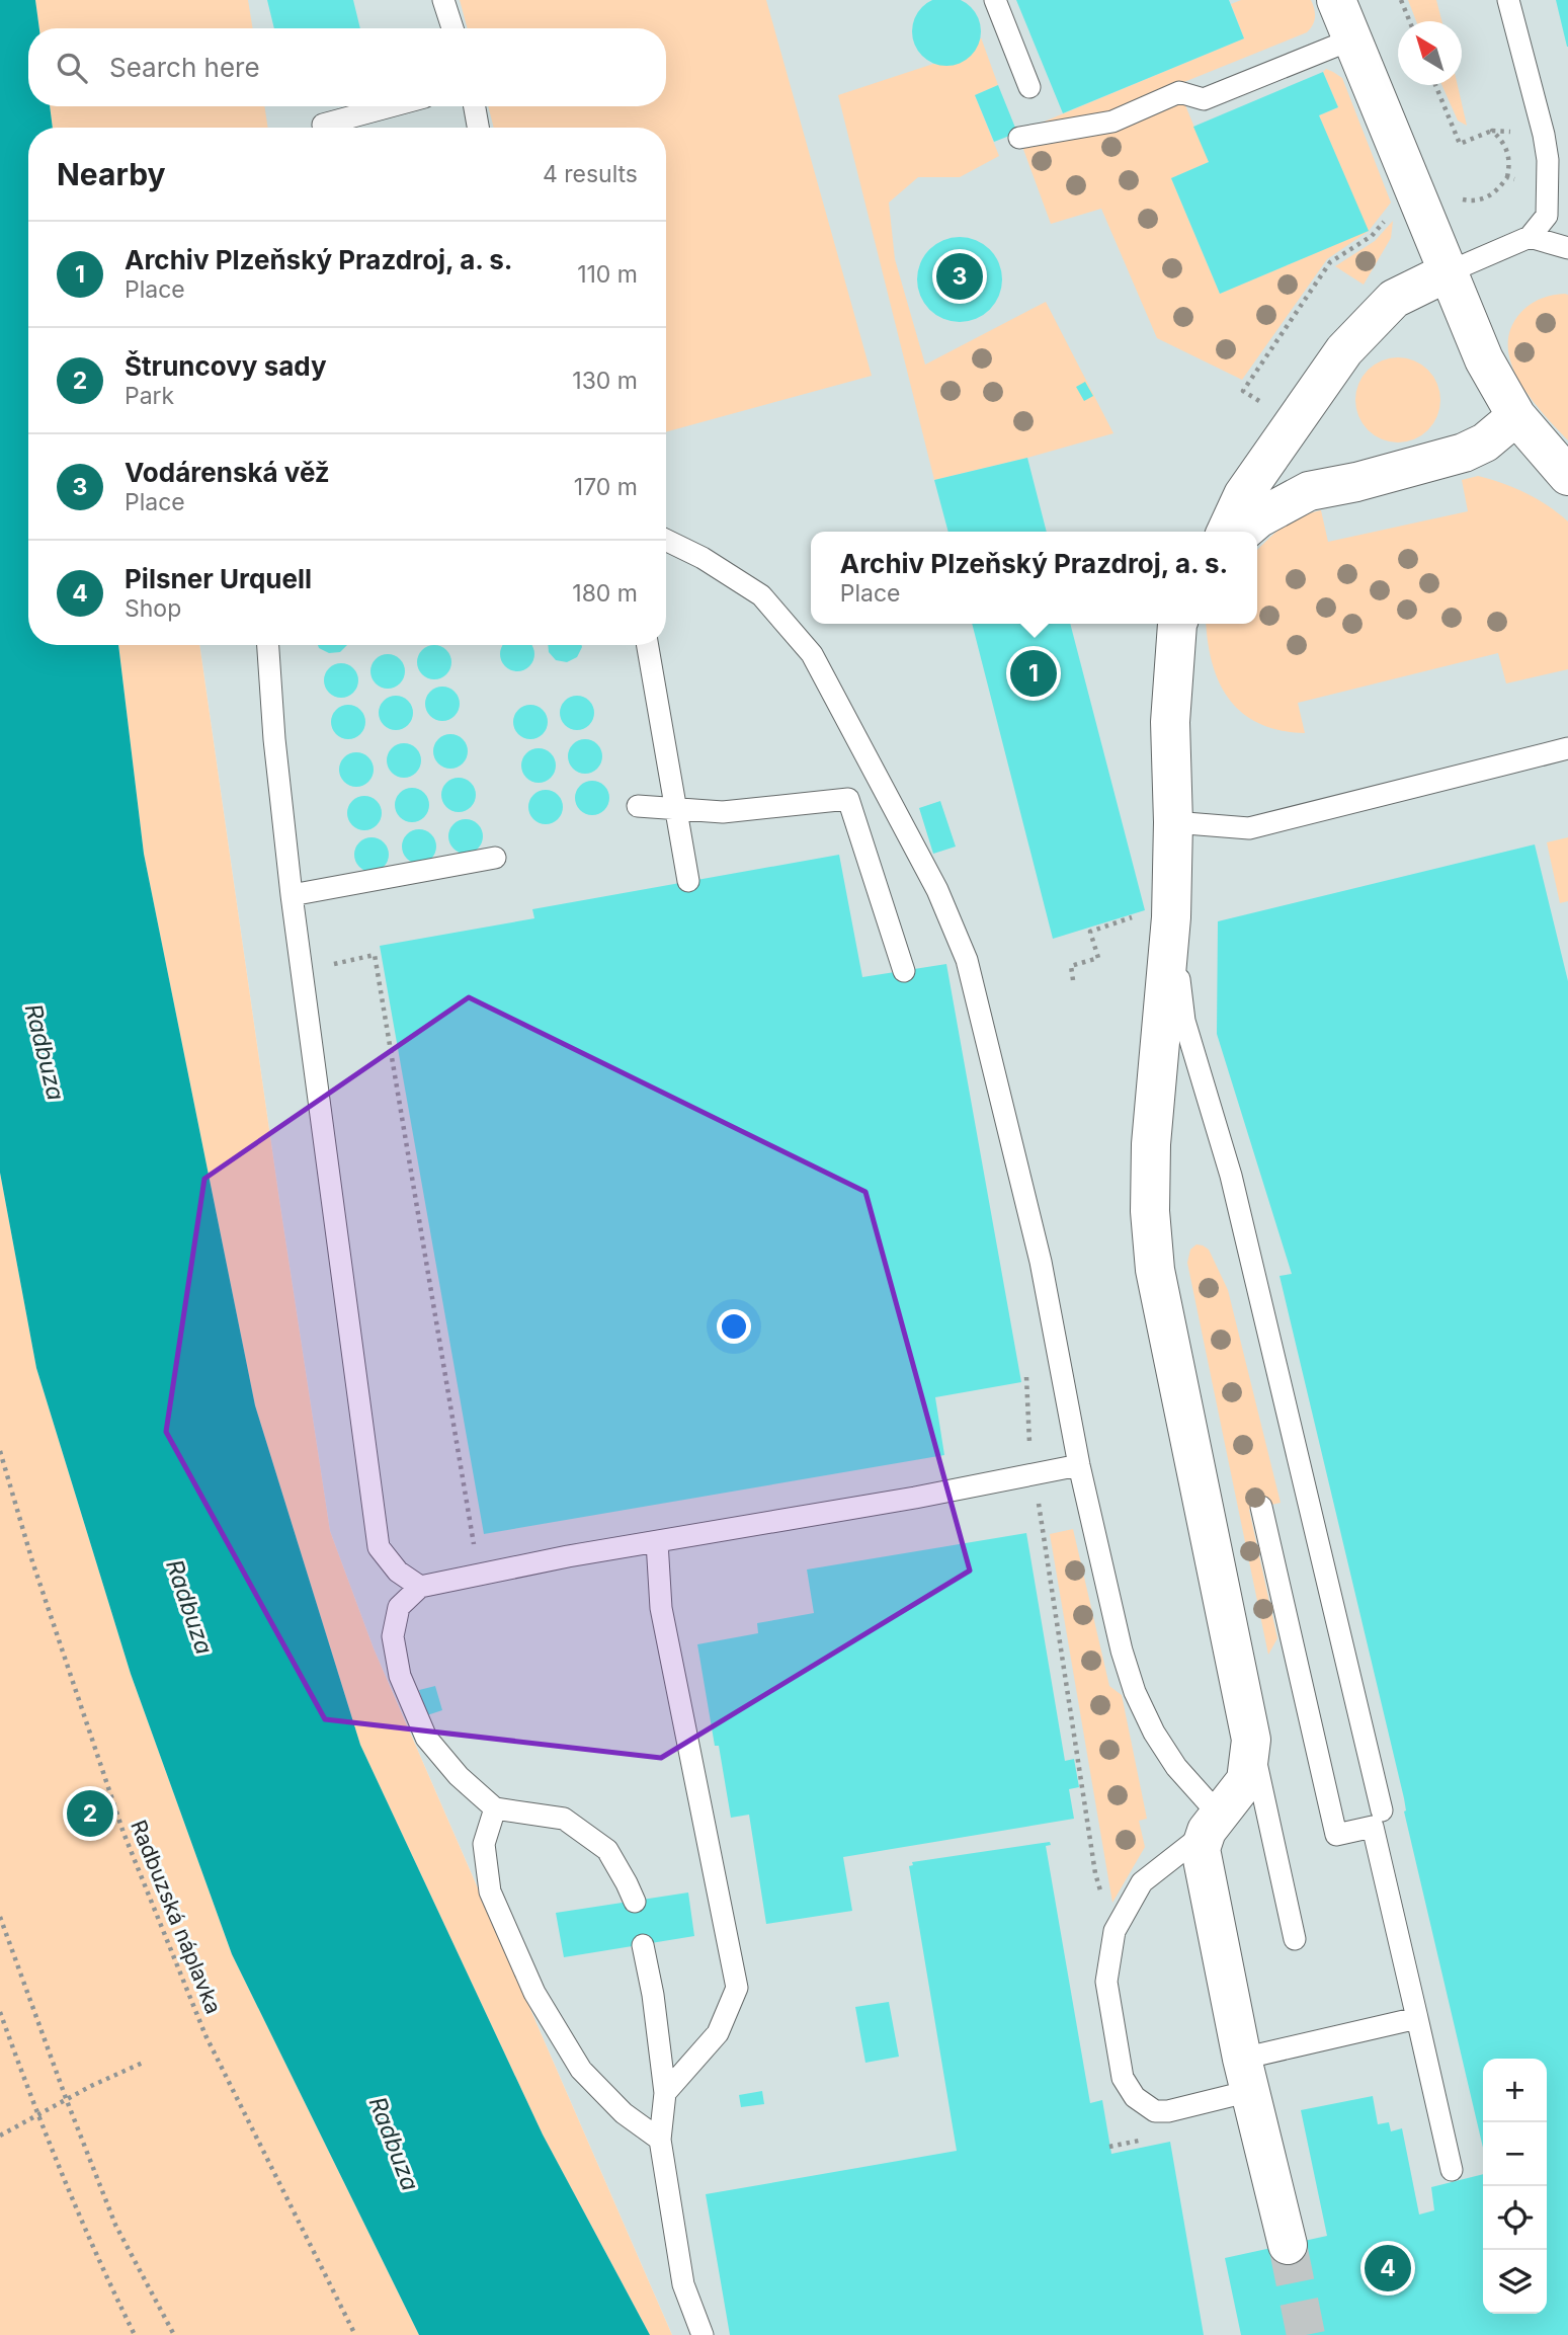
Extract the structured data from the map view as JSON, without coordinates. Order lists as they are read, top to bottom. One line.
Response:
{"streets":{"path":["Radbuzská náplavka"]},"water":["Radbuza"],"north":"top left","page":{"search":"Search here","heading":["Nearby","4 results"],"list":[{"mark":"1","name":"Archiv Plzeňský Prazdroj, a. s.","note":"Place","value":"110 m"},{"mark":"2","name":"Štruncovy sady","note":"Park","value":"130 m"},{"mark":"3","name":"Vodárenská věž","note":"Place","value":"170 m"},{"mark":"4","name":"Pilsner Urquell","note":"Shop","value":"180 m"}],"pins":["3","1","2","4"],"popup":["Archiv Plzeňský Prazdroj, a. s.","Place"],"map_buttons":["+","−"]}}
